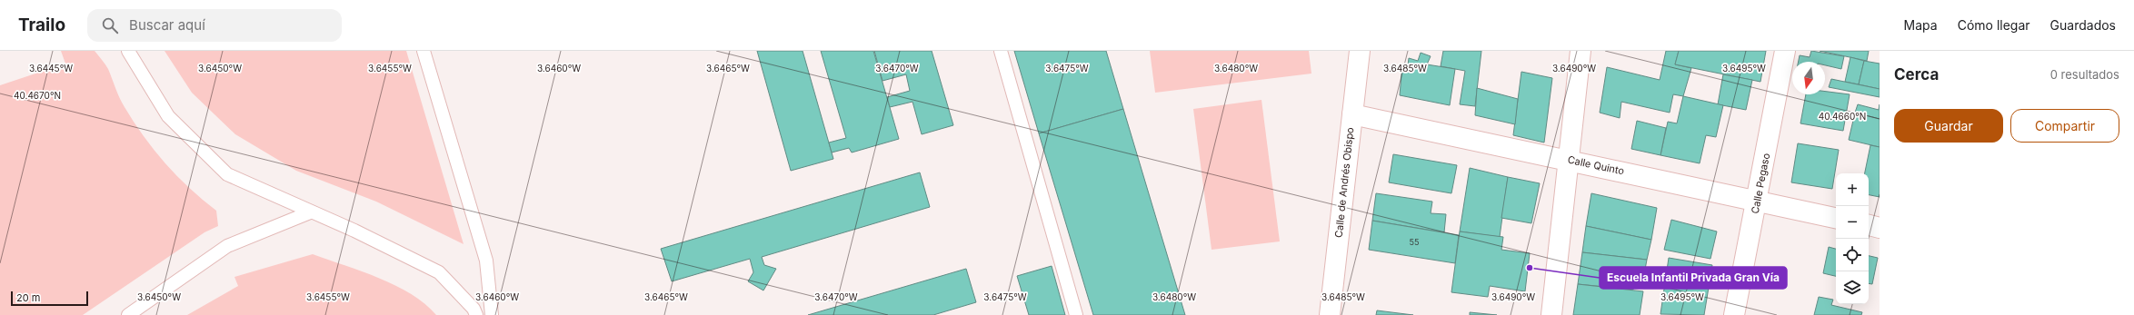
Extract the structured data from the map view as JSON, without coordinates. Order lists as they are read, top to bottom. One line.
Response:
{"streets":{"street":["Calle Quinto","Calle de Andrés Obispo","Calle Pegaso"]},"crossings":[["Calle Quinto","Calle de Andrés Obispo"],["Calle Quinto","Calle Pegaso"]],"places":["Escuela Infantil Privada Gran Vía"],"house_numbers":["55"],"scale_bar":"20 m","north":"bottom","page":{"header":"Trailo","search":"Buscar aquí","nav":["Mapa","Cómo llegar","Guardados"],"heading":["Cerca","0 resultados"],"buttons":["Guardar","Compartir"],"map_buttons":["+","−"],"scale":"20 m"},"coordinates":["3.6485°W","3.6490°W","3.6445°W","3.6450°W","3.6455°W","3.6460°W","3.6465°W","3.6470°W","3.6475°W","3.6480°W","3.6495°W","40.4670°N","40.4660°N"]}
